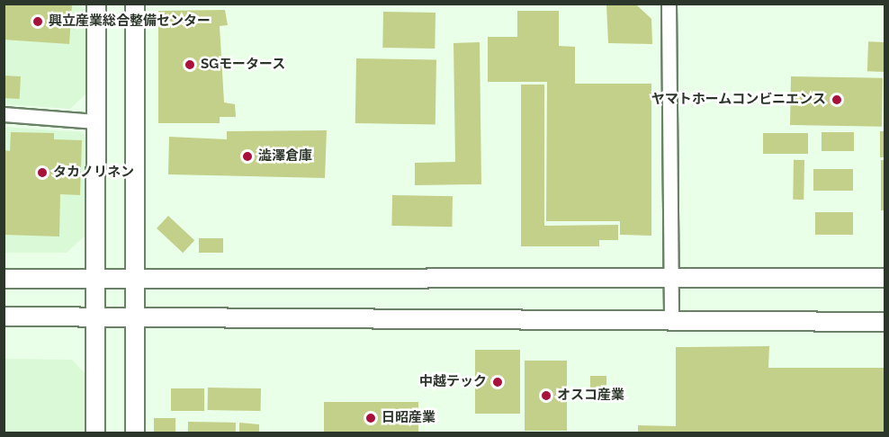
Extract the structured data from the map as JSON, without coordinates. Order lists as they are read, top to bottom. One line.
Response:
{"places":["興立産業総合整備センター","SGモータース","ヤマトホームコンビニエンス","澁澤倉庫","タカノリネン","中越テック","オスコ産業","日昭産業"]}
